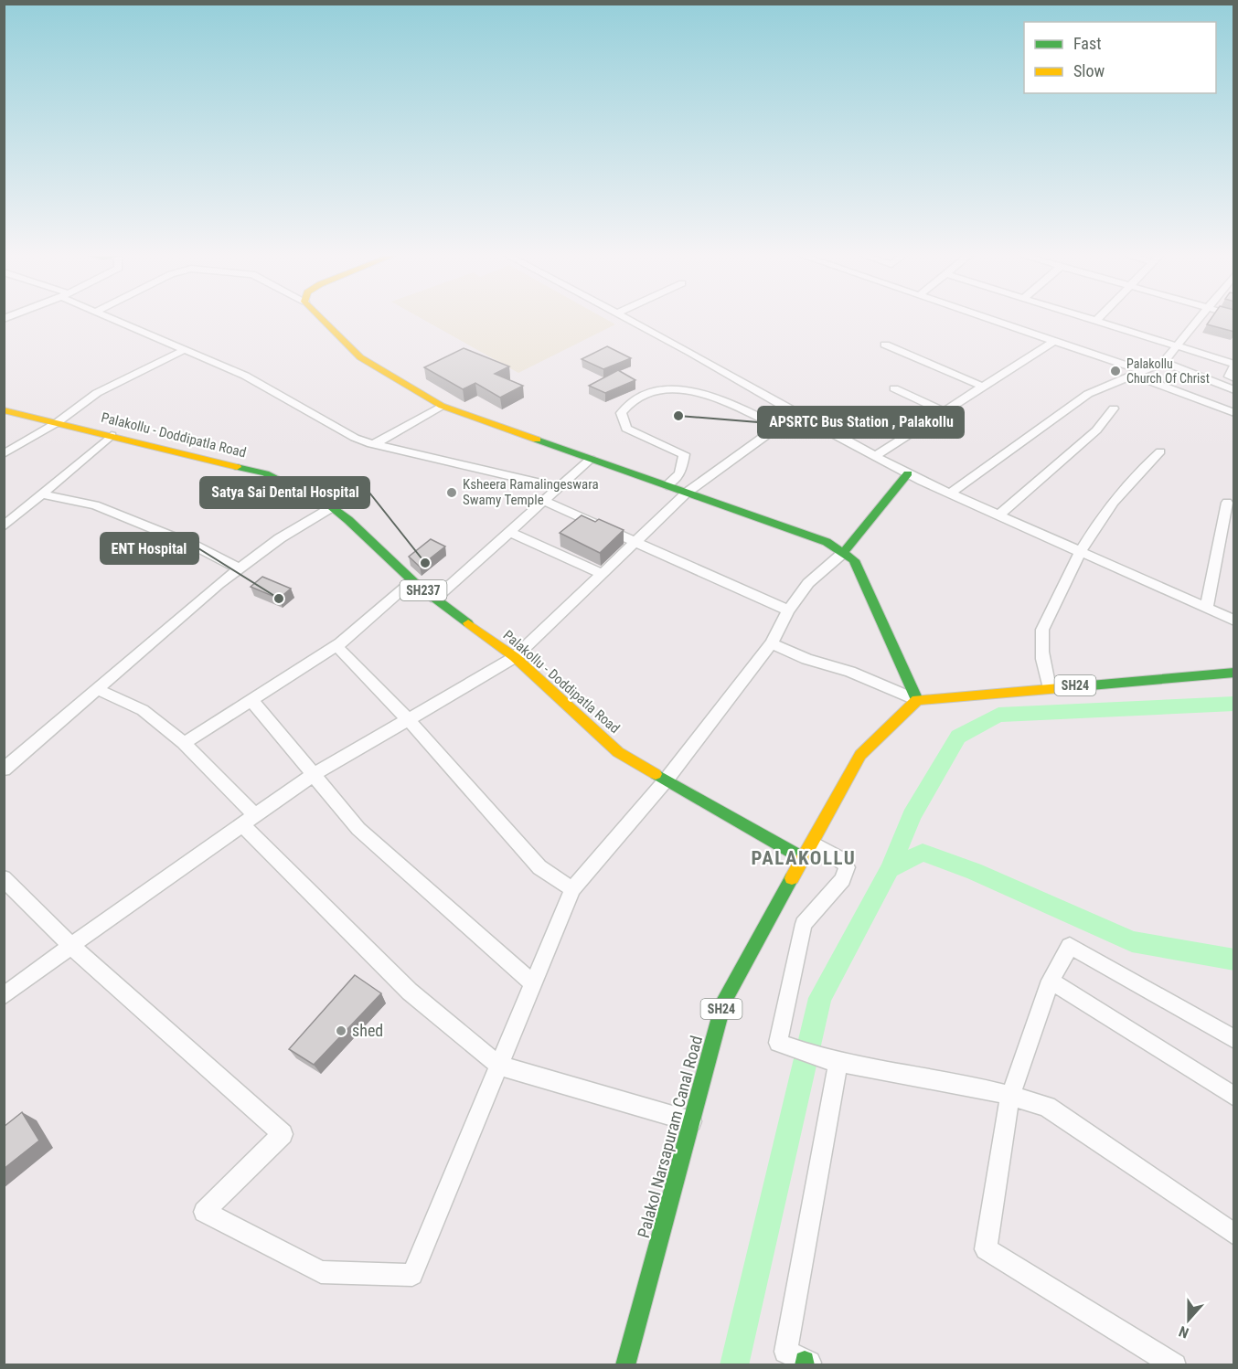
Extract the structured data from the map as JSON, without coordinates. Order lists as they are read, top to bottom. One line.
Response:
{"streets":{"main road":["Palakollu - Doddipatla Road","SH237","SH24","Palakol Narsapuram Canal Road"]},"crossings":[["Palakollu - Doddipatla Road","Palakol Narsapuram Canal Road"],["SH24","Palakol Narsapuram Canal Road"]],"districts":["PALAKOLLU"],"places":["Palakollu Church Of Christ","APSRTC Bus Station , Palakollu","Ksheera Ramalingeswara Swamy Temple","Satya Sai Dental Hospital","ENT Hospital","shed"],"legend":["Fast","Slow"],"north":"bottom"}
